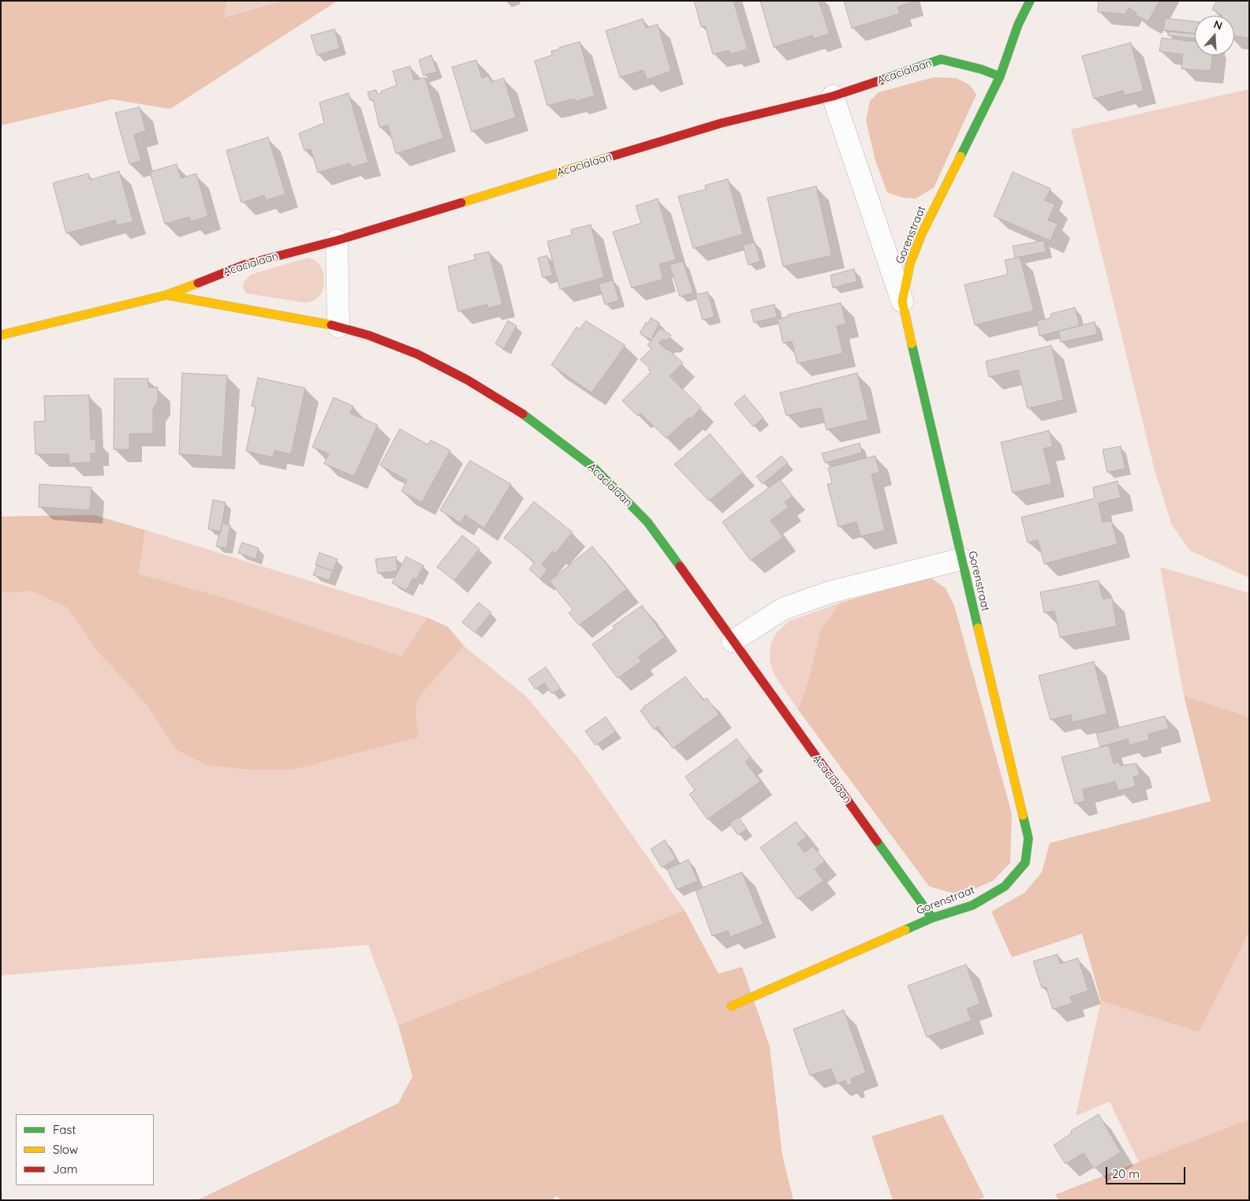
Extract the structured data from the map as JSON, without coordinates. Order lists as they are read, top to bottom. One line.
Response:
{"streets":{"street":["Acacialaan","Gorenstraat"]},"crossings":[["Acacialaan","Gorenstraat"]],"legend":["Fast","Slow","Jam"],"scale_bar":"20 m","north":"top"}
